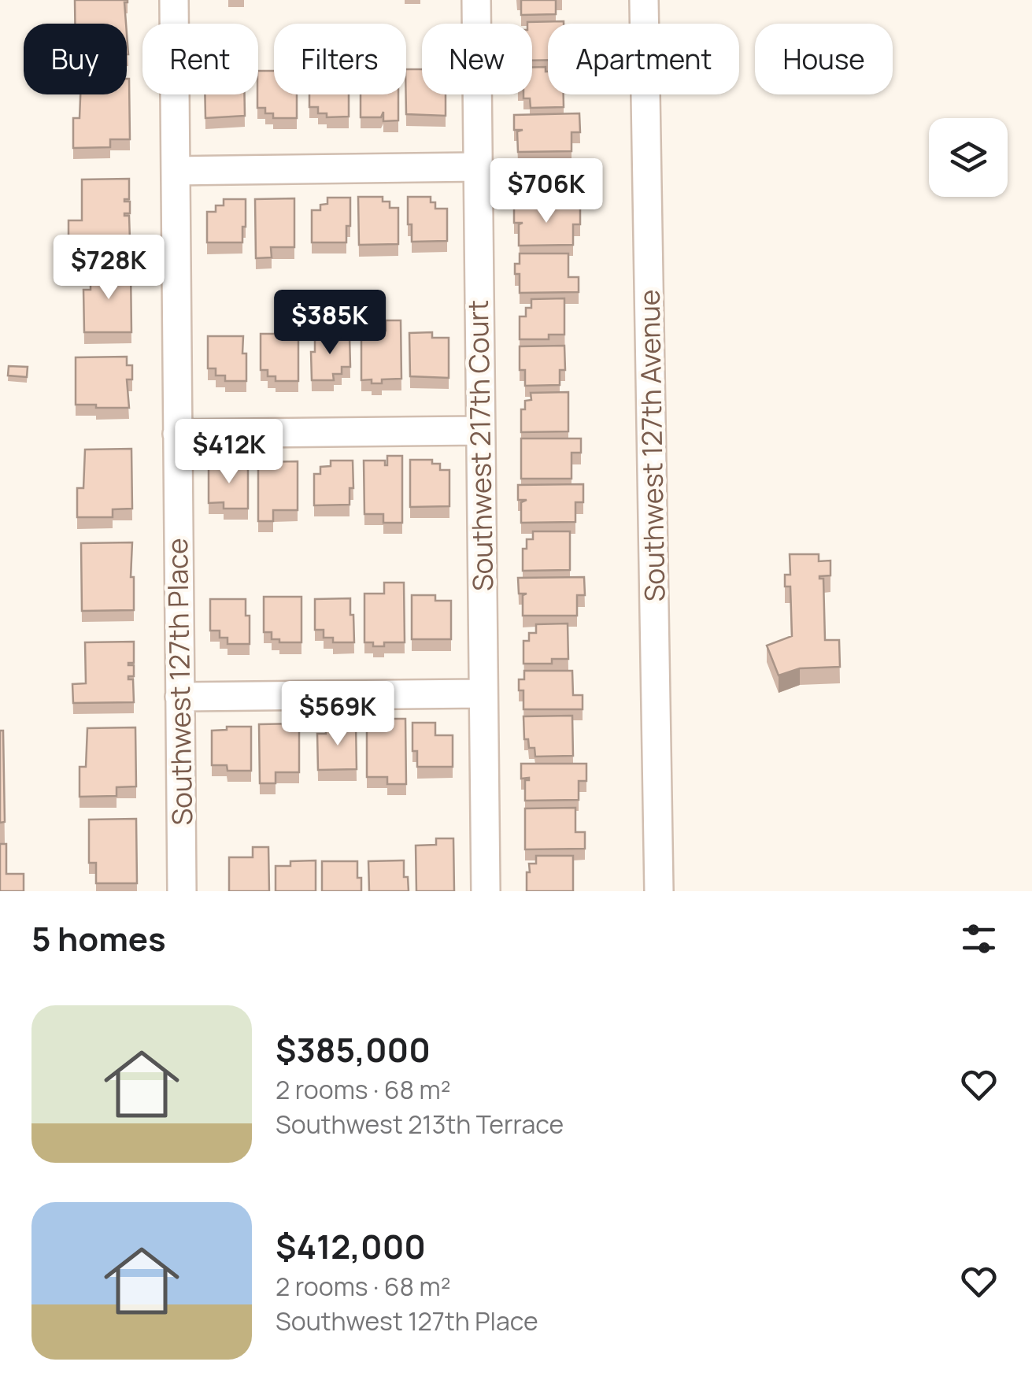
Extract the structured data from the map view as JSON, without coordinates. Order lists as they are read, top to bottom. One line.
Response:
{"streets":{"street":["Southwest 217th Court","Southwest 127th Avenue","Southwest 127th Place"]},"page":{"chip":["Buy","Rent","Filters","New","Apartment","House"],"price":["$706K","$728K","$385K","$412K","$569K"],"heading":"5 homes","list":[{"name":"$385,000","note":"2 rooms · 68 m² · Southwest 213th Terrace"},{"name":"$412,000","note":"2 rooms · 68 m² · Southwest 127th Place"}]}}
